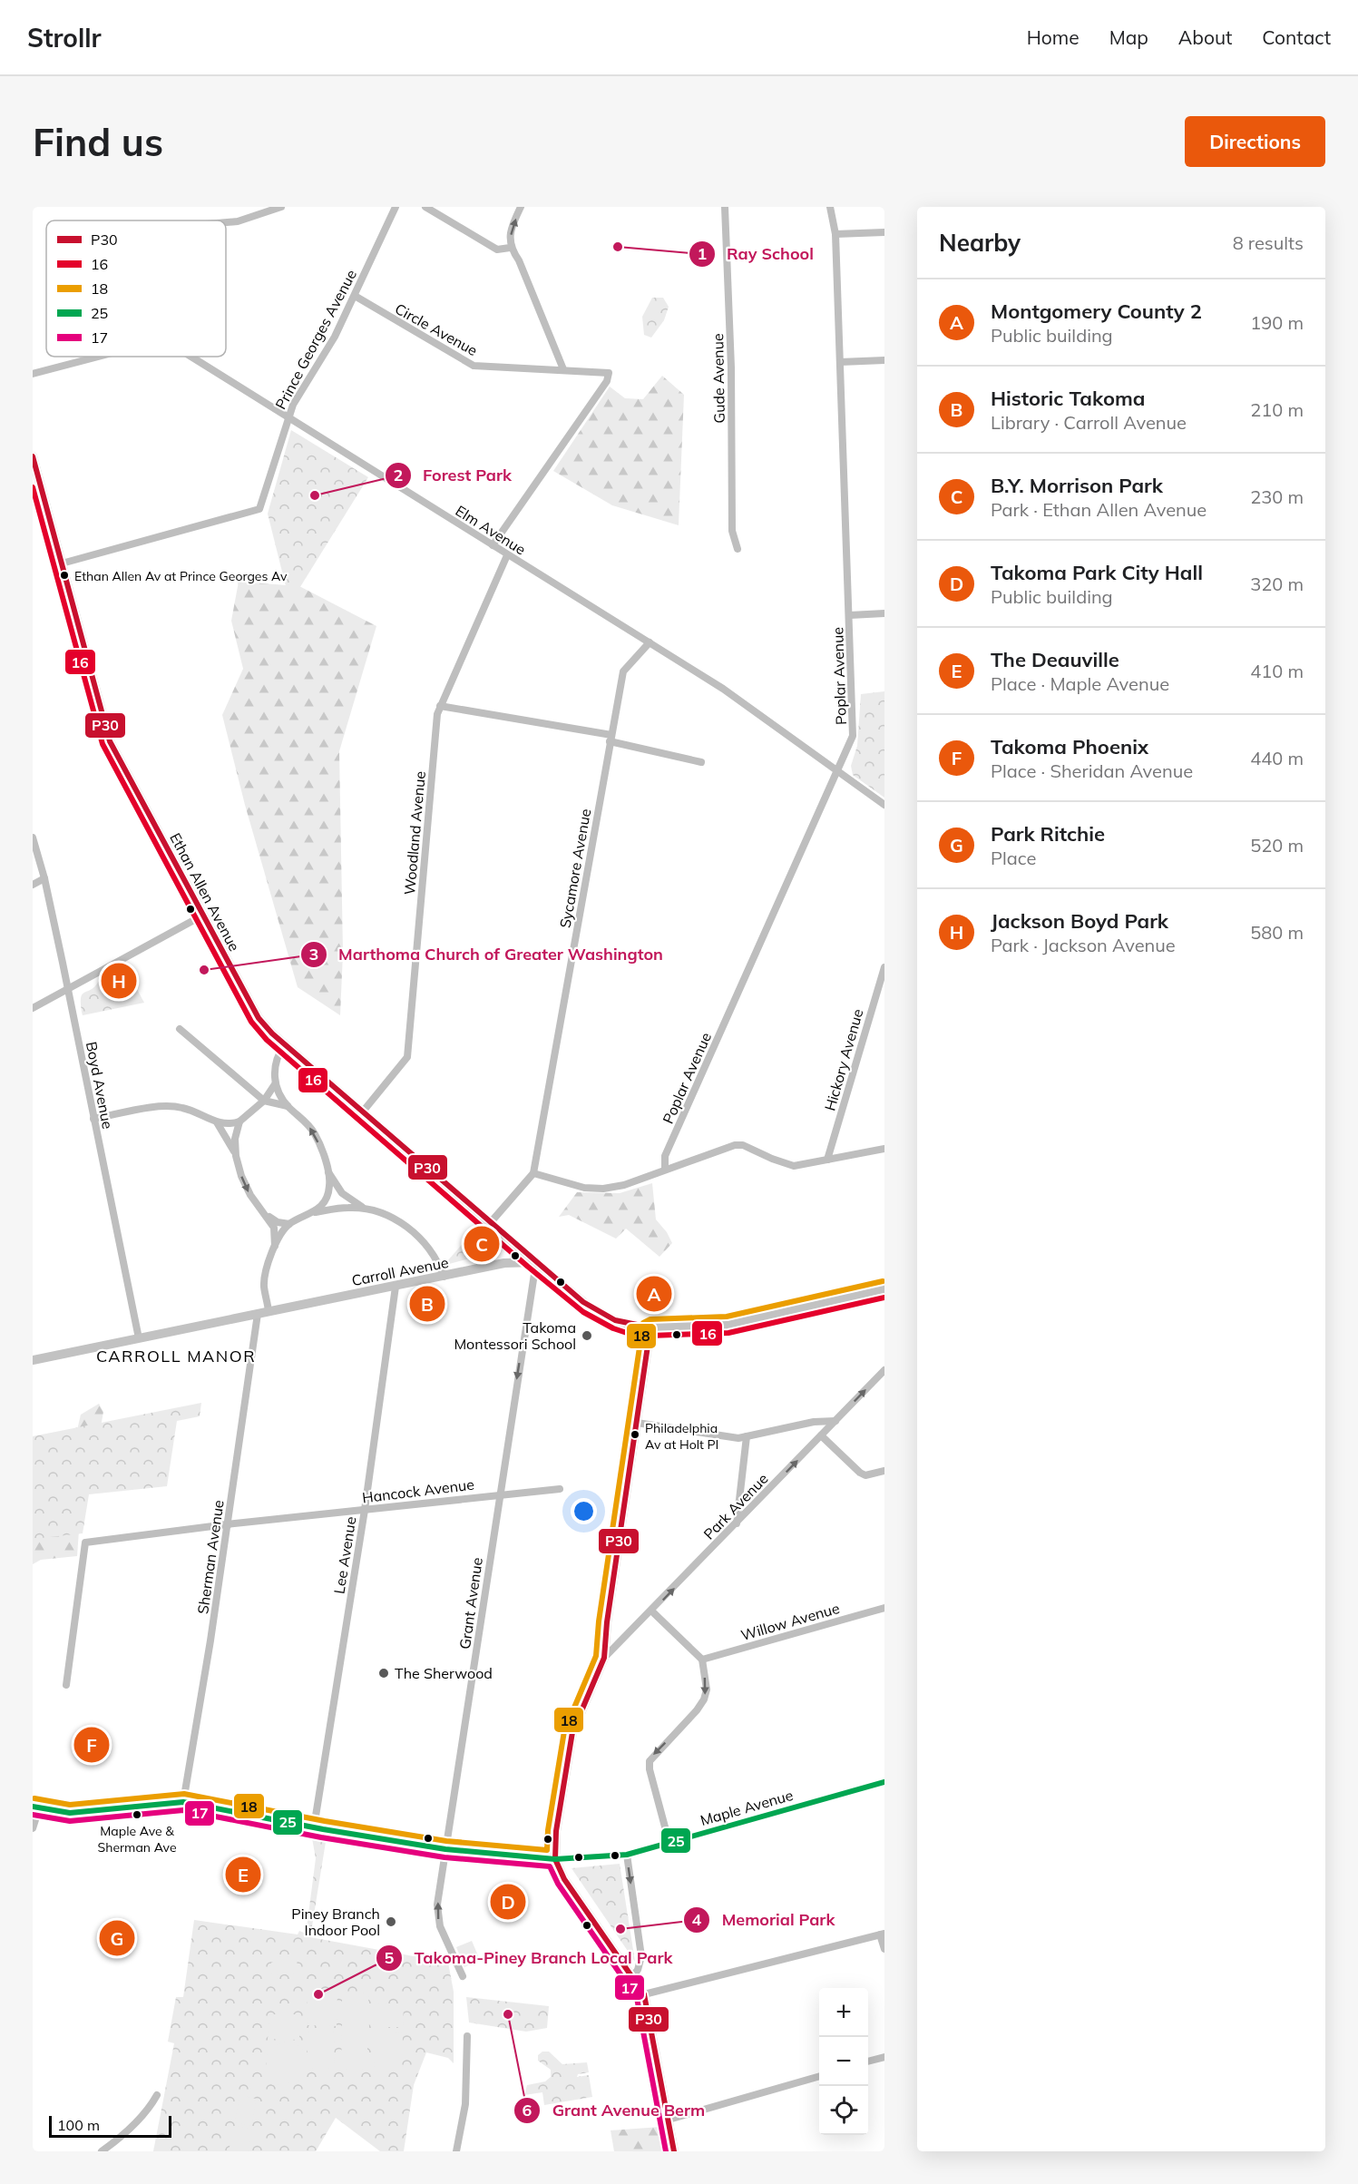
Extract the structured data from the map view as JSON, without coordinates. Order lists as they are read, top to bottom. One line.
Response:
{"streets":{"main road":["Ethan Allen Avenue","Carroll Avenue","Maple Avenue"],"street":["Circle Avenue","Prince Georges Avenue","Gude Avenue","Elm Avenue","Poplar Avenue","Woodland Avenue","Sycamore Avenue","Hickory Avenue","Boyd Avenue","Hancock Avenue","Park Avenue","Lee Avenue","Sherman Avenue","Grant Avenue","Willow Avenue"]},"crossings":[["Circle Avenue","Prince Georges Avenue"],["Circle Avenue","Elm Avenue"],["Prince Georges Avenue","Elm Avenue"],["Prince Georges Avenue","Ethan Allen Avenue"],["Elm Avenue","Poplar Avenue"],["Elm Avenue","Woodland Avenue"],["Elm Avenue","Sycamore Avenue"],["Woodland Avenue","Ethan Allen Avenue"],["Ethan Allen Avenue","Carroll Avenue"],["Ethan Allen Avenue","Grant Avenue"],["Boyd Avenue","Carroll Avenue"],["Carroll Avenue","Lee Avenue"],["Carroll Avenue","Sherman Avenue"],["Carroll Avenue","Grant Avenue"],["Hancock Avenue","Lee Avenue"],["Hancock Avenue","Sherman Avenue"],["Hancock Avenue","Grant Avenue"],["Lee Avenue","Maple Avenue"],["Sherman Avenue","Maple Avenue"],["Grant Avenue","Maple Avenue"]],"one_way":["Park Avenue"],"districts":["CARROLL MANOR"],"places":["Ray School","Forest Park","Ethan Allen Av at Prince Georges Av","Marthoma Church of Greater Washington","Takoma Montessori School","Philadelphia Av at Holt Pl","The Sherwood","Maple Ave & Sherman Ave","Piney Branch Indoor Pool","Memorial Park","Takoma-Piney Branch Local Park","Grant Avenue Berm"],"lines":["transit line P30","transit line 16","transit line 18","transit line 25","transit line 17"],"legend":["P30","16","18","25","17"],"scale_bar":"100 m","page":{"header":"Strollr","nav":["Home","Map","About","Contact"],"buttons":"Directions","title":"Find us","heading":["Nearby","8 results"],"list":[{"mark":"A","name":"Montgomery County 2","note":"Public building","value":"190 m"},{"mark":"B","name":"Historic Takoma","note":"Library · Carroll Avenue","value":"210 m"},{"mark":"C","name":"B.Y. Morrison Park","note":"Park · Ethan Allen Avenue","value":"230 m"},{"mark":"D","name":"Takoma Park City Hall","note":"Public building","value":"320 m"},{"mark":"E","name":"The Deauville","note":"Place · Maple Avenue","value":"410 m"},{"mark":"F","name":"Takoma Phoenix","note":"Place · Sheridan Avenue","value":"440 m"},{"mark":"G","name":"Park Ritchie","note":"Place","value":"520 m"},{"mark":"H","name":"Jackson Boyd Park","note":"Park · Jackson Avenue","value":"580 m"}],"pins":["H","C","A","B","F","E","D","G"],"map_buttons":["+","−"],"scale":"100 m"}}
